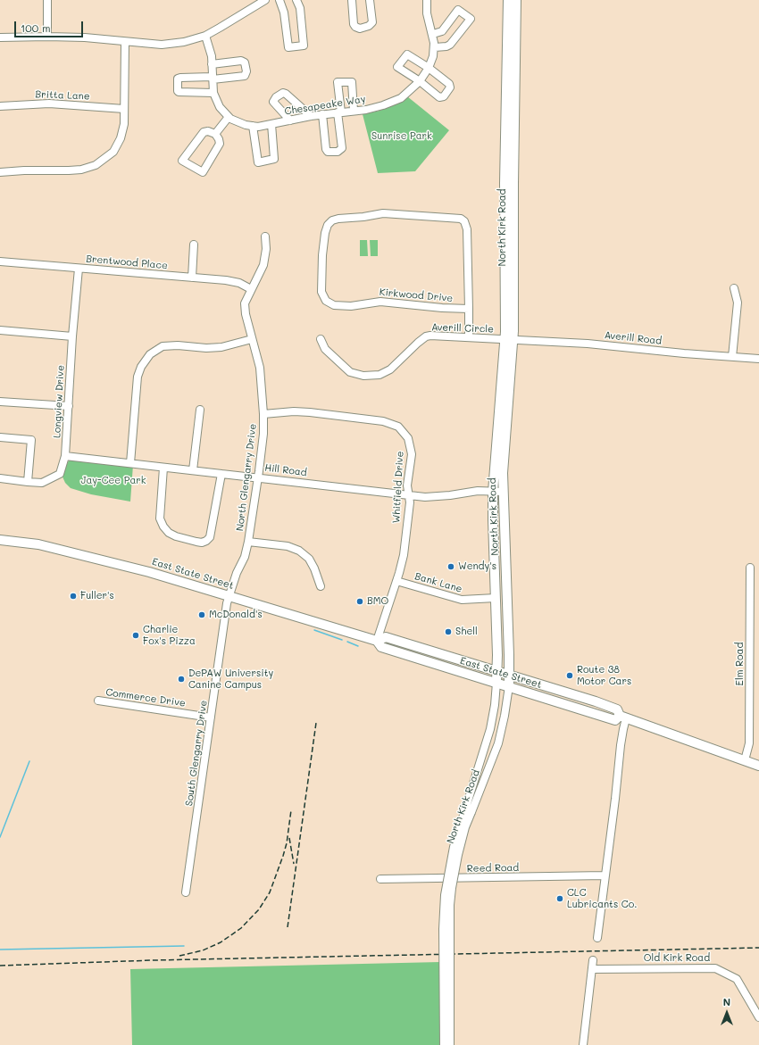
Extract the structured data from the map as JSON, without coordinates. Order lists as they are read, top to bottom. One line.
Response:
{"streets":{"main road":["North Kirk Road","East State Street"],"street":["Britta Lane","Chesapeake Way","Brentwood Place","Kirkwood Drive","Averill Circle","Averill Road","Longview Drive","Hill Road","North Glengarry Drive","Whitfield Drive","Bank Lane","Elm Road","Commerce Drive","South Glengarry Drive","Reed Road","Old Kirk Road"]},"crossings":[["North Kirk Road","Averill Circle"],["North Kirk Road","Averill Road"],["North Kirk Road","Hill Road"],["North Kirk Road","East State Street"],["North Kirk Road","Bank Lane"],["Brentwood Place","Longview Drive"],["Brentwood Place","North Glengarry Drive"],["Kirkwood Drive","Averill Circle"],["Averill Circle","Averill Road"],["Longview Drive","Hill Road"],["Hill Road","North Glengarry Drive"],["Hill Road","Whitfield Drive"],["North Glengarry Drive","Whitfield Drive"],["North Glengarry Drive","East State Street"],["North Glengarry Drive","South Glengarry Drive"],["Whitfield Drive","East State Street"],["Whitfield Drive","Bank Lane"],["East State Street","Elm Road"],["East State Street","South Glengarry Drive"],["Commerce Drive","South Glengarry Drive"]],"parks":["Sunrise Park","Jay-Cee Park"],"places":["Wendy's","Fuller's","BMO","McDonald's","Shell","Charlie Fox's Pizza","Route 38 Motor Cars","DePAW University Canine Campus","CLC Lubricants Co."],"scale_bar":"100 m","north":"top"}
